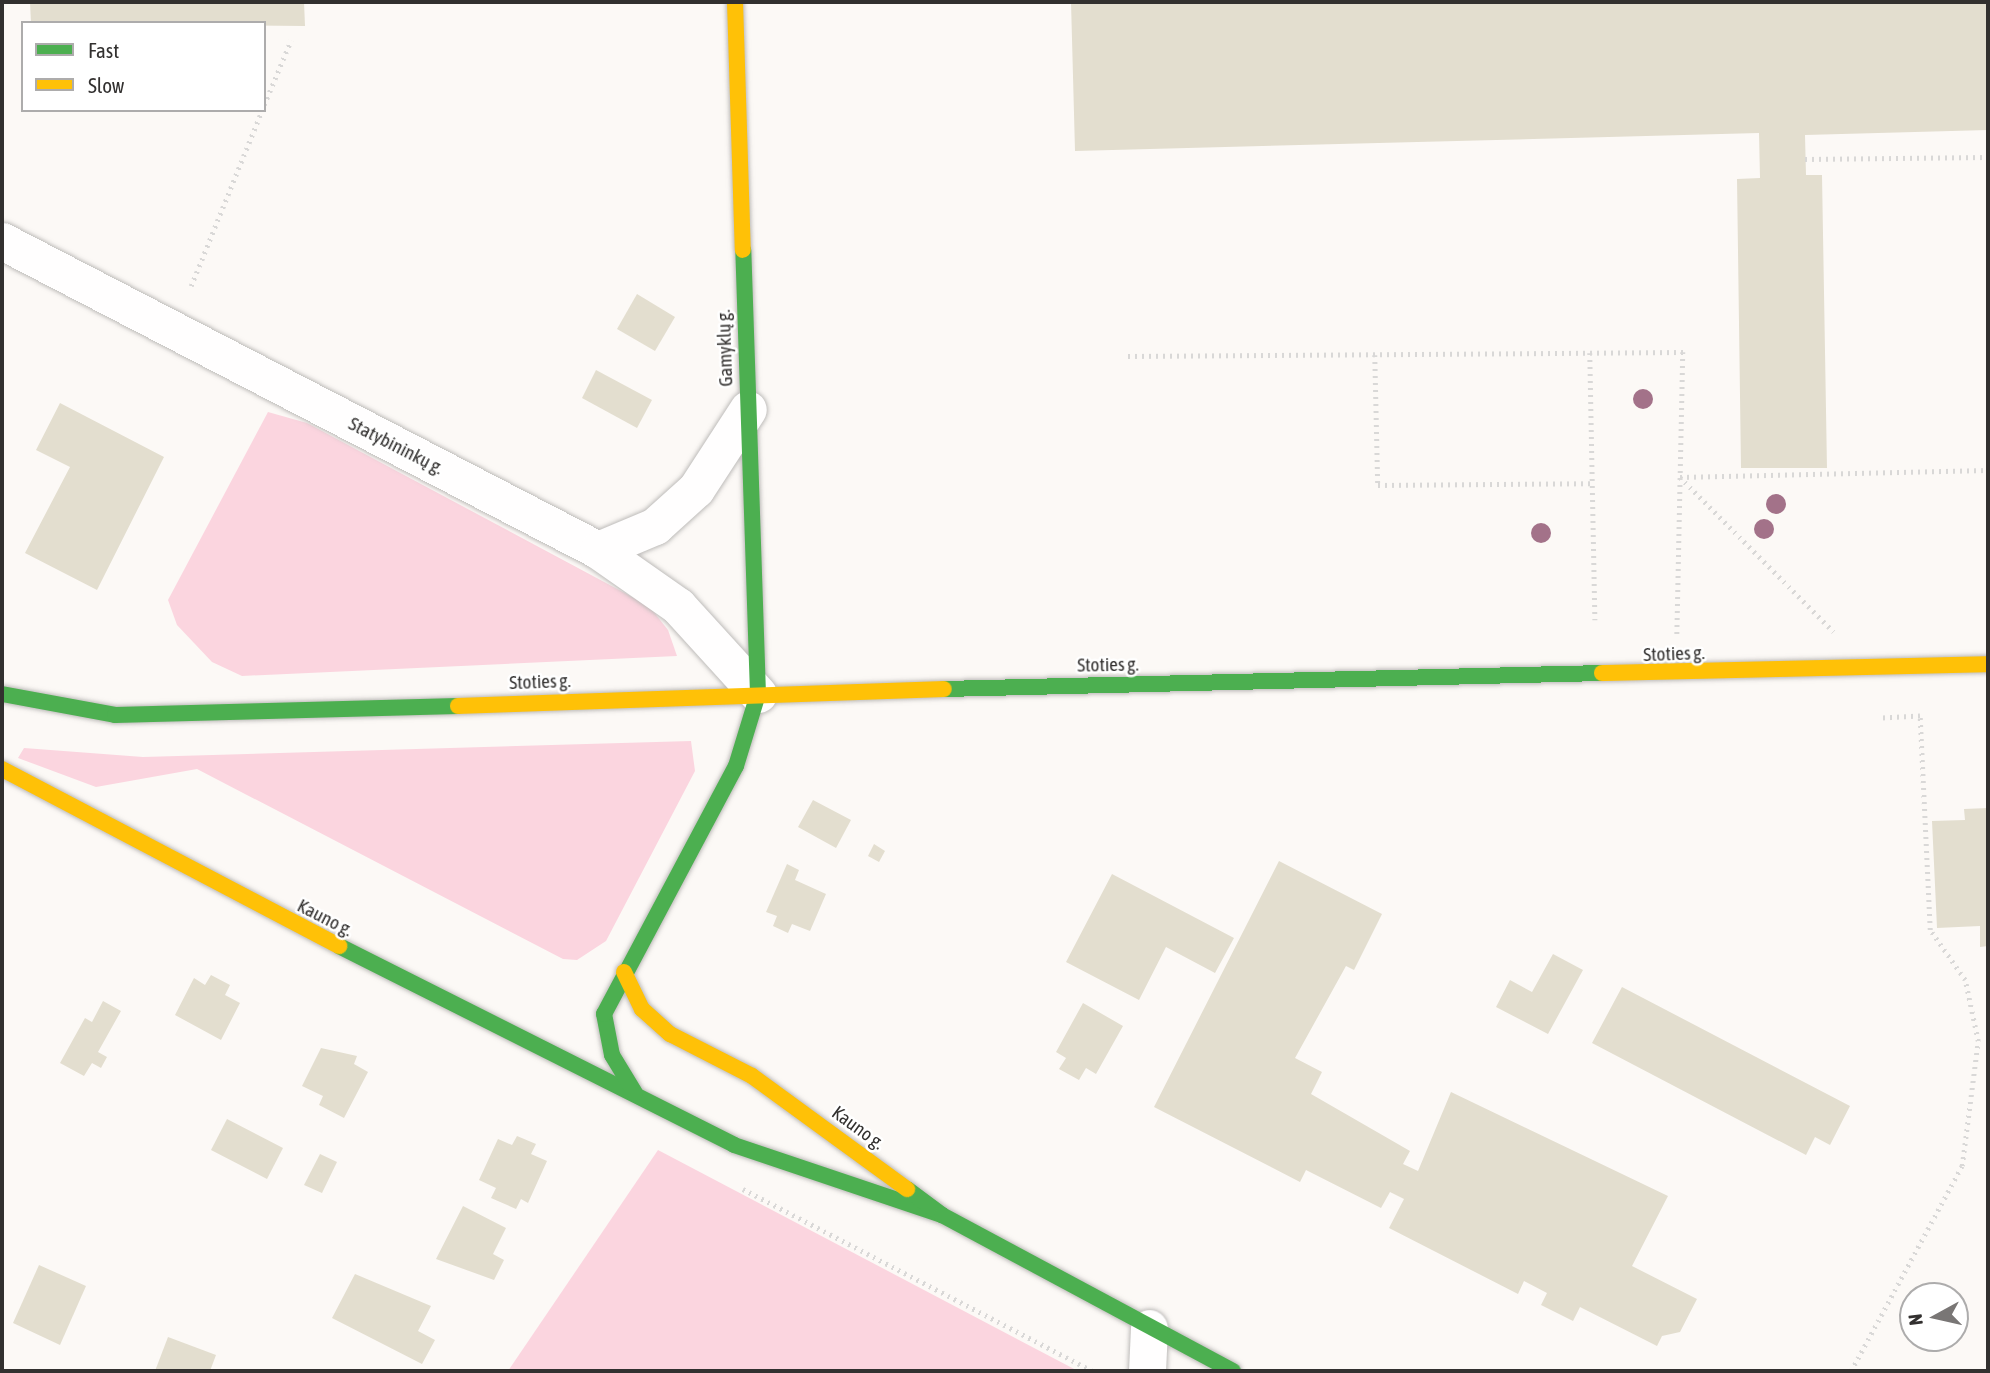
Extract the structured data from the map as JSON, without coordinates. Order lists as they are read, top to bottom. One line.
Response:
{"streets":{"main road":["Gamyklų g.","Stoties g.","Kauno g."],"street":["Statybininkų g."]},"crossings":[["Gamyklų g.","Statybininkų g."],["Gamyklų g.","Stoties g."],["Statybininkų g.","Stoties g."]],"legend":["Fast","Slow"],"north":"left"}
